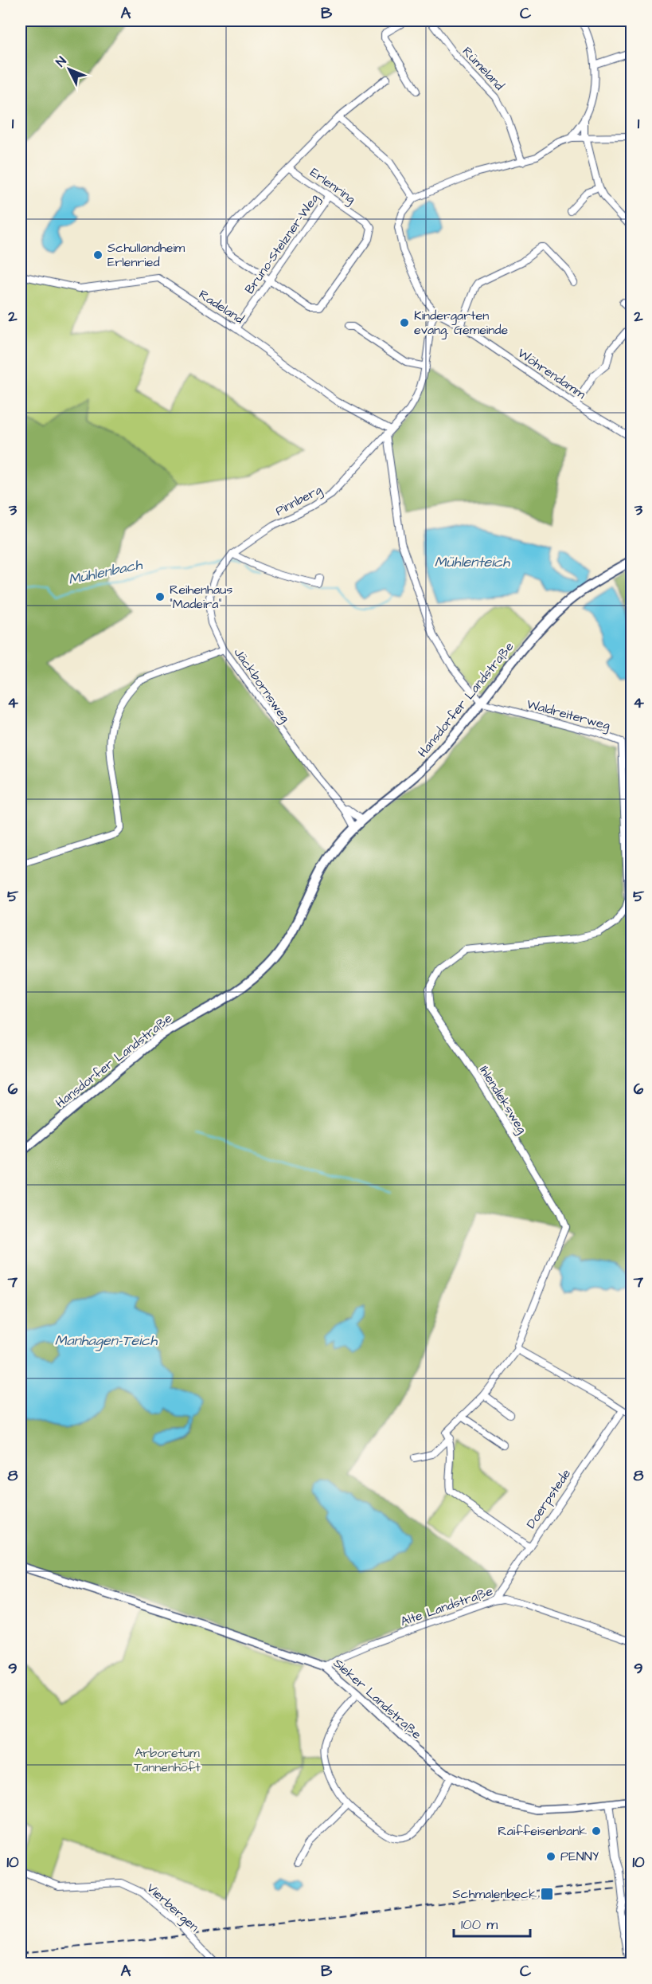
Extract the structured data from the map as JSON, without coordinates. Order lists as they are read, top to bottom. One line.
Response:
{"streets":{"main road":["Hansdorfer Landstraße"],"street":["Rümeland","Erlenring","Bruno-Stelzner-Weg","Radeland","Wöhrendamm","Pinnberg","Jäckbornsweg","Waldreiterweg","Ihlendieksweg","Doerpstede","Alte Landstraße","Sieker Landstraße","Vierbergen"]},"crossings":[["Erlenring","Bruno-Stelzner-Weg"],["Bruno-Stelzner-Weg","Radeland"],["Radeland","Pinnberg"],["Wöhrendamm","Pinnberg"],["Pinnberg","Jäckbornsweg"],["Jäckbornsweg","Hansdorfer Landstraße"],["Hansdorfer Landstraße","Waldreiterweg"],["Waldreiterweg","Ihlendieksweg"],["Doerpstede","Alte Landstraße"],["Alte Landstraße","Sieker Landstraße"]],"water":["Mühlenteich","Mühlenbach","Manhagen-Teich"],"parks":["Arboretum Tannenhöft"],"places":{"other":["Schullandheim Erlenried","Kindergarten evang. Gemeinde","Reihenhaus \"Madeira\"","Raiffeisenbank","PENNY"],"transit":["Schmalenbeck"]},"scale_bar":"100 m","north":"top left","grid":{"columns":["A","B","C"],"rows":["1","2","3","4","5","6","7","8","9","10"]}}
